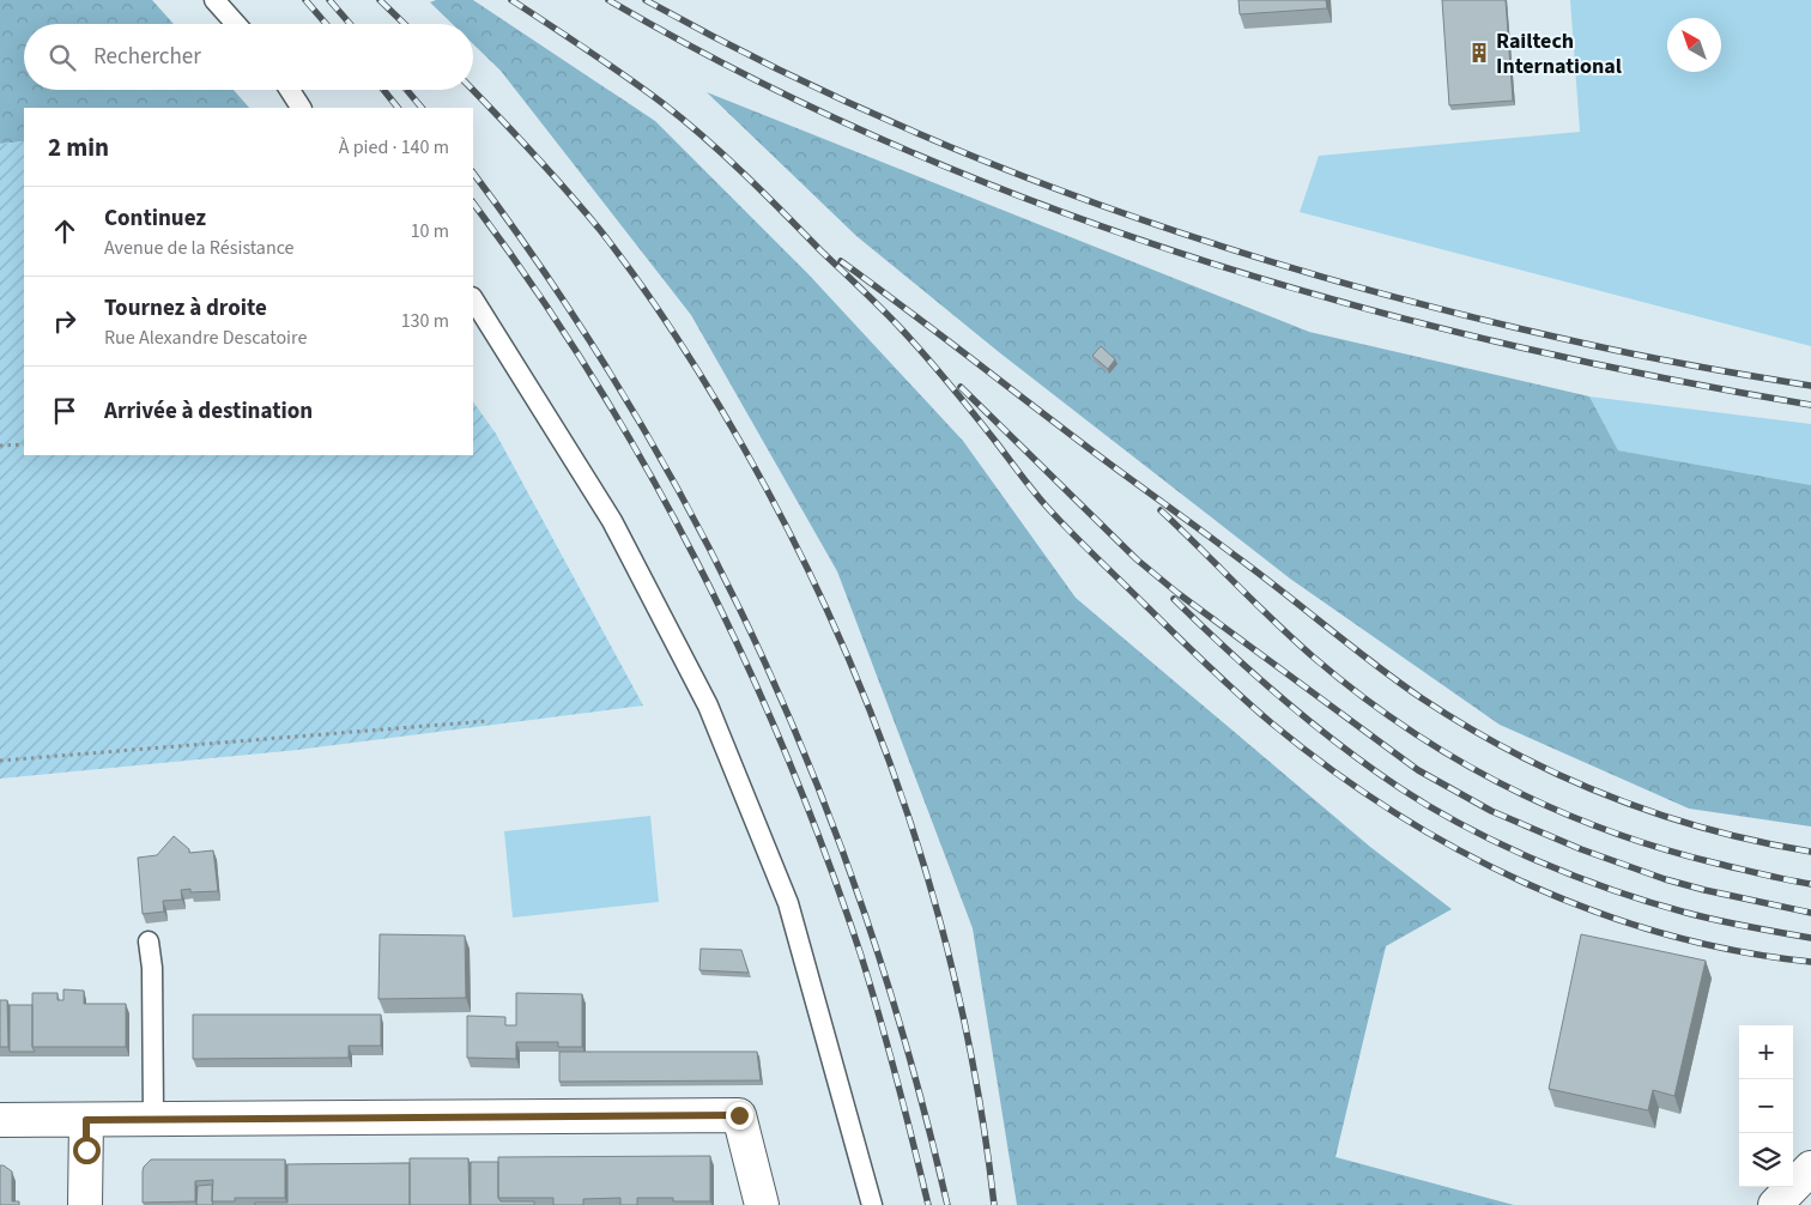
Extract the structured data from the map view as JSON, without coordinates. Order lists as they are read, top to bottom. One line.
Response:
{"places":{"building":["Railtech International"]},"north":"top left","page":{"search":"Rechercher","heading":["2 min","À pied · 140 m"],"list":[["Continuez","Avenue de la Résistance","10 m"],["Tournez à droite","Rue Alexandre Descatoire","130 m"],"Arrivée à destination"],"map_buttons":["+","−"]}}
